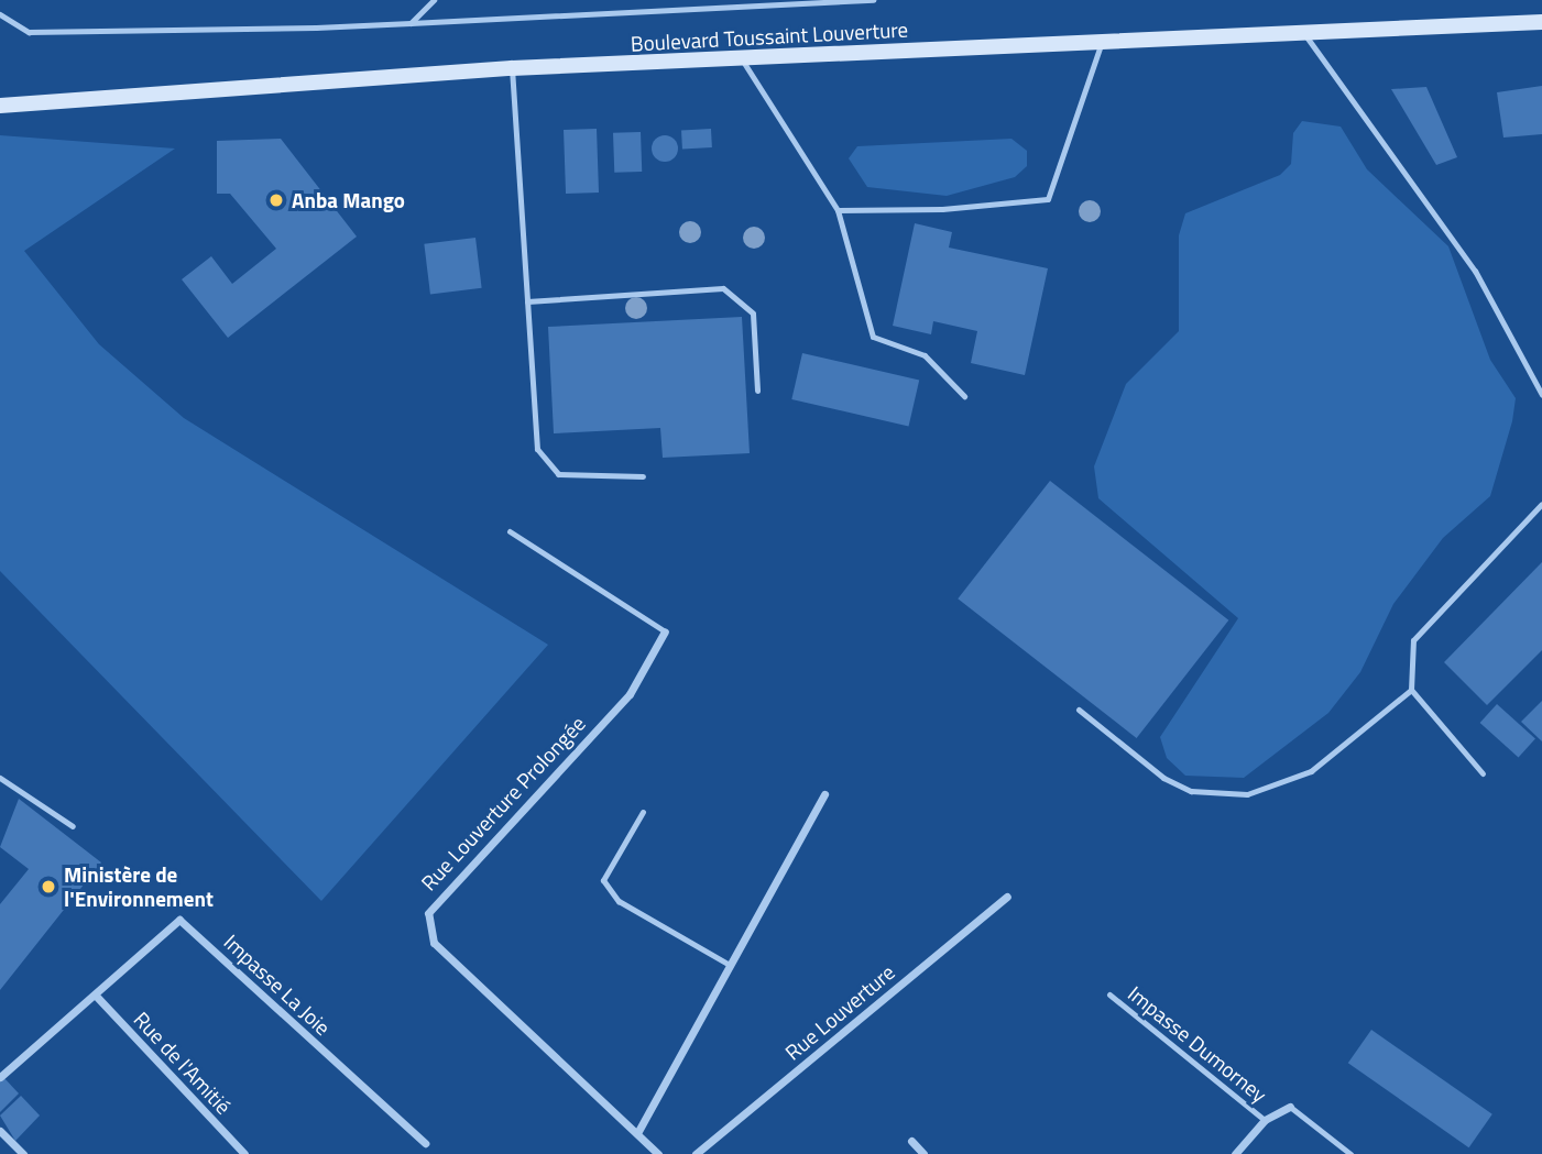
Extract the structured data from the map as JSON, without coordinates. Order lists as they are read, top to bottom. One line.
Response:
{"streets":{"main road":["Boulevard Toussaint Louverture"],"street":["Rue Louverture Prolongée","Impasse La Joie","Rue Louverture","Rue de l'Amitié"],"lane":["Impasse Dumorney"]},"crossings":[["Impasse La Joie","Rue de l'Amitié"]],"places":["Anba Mango","Ministère de l'Environnement"]}
